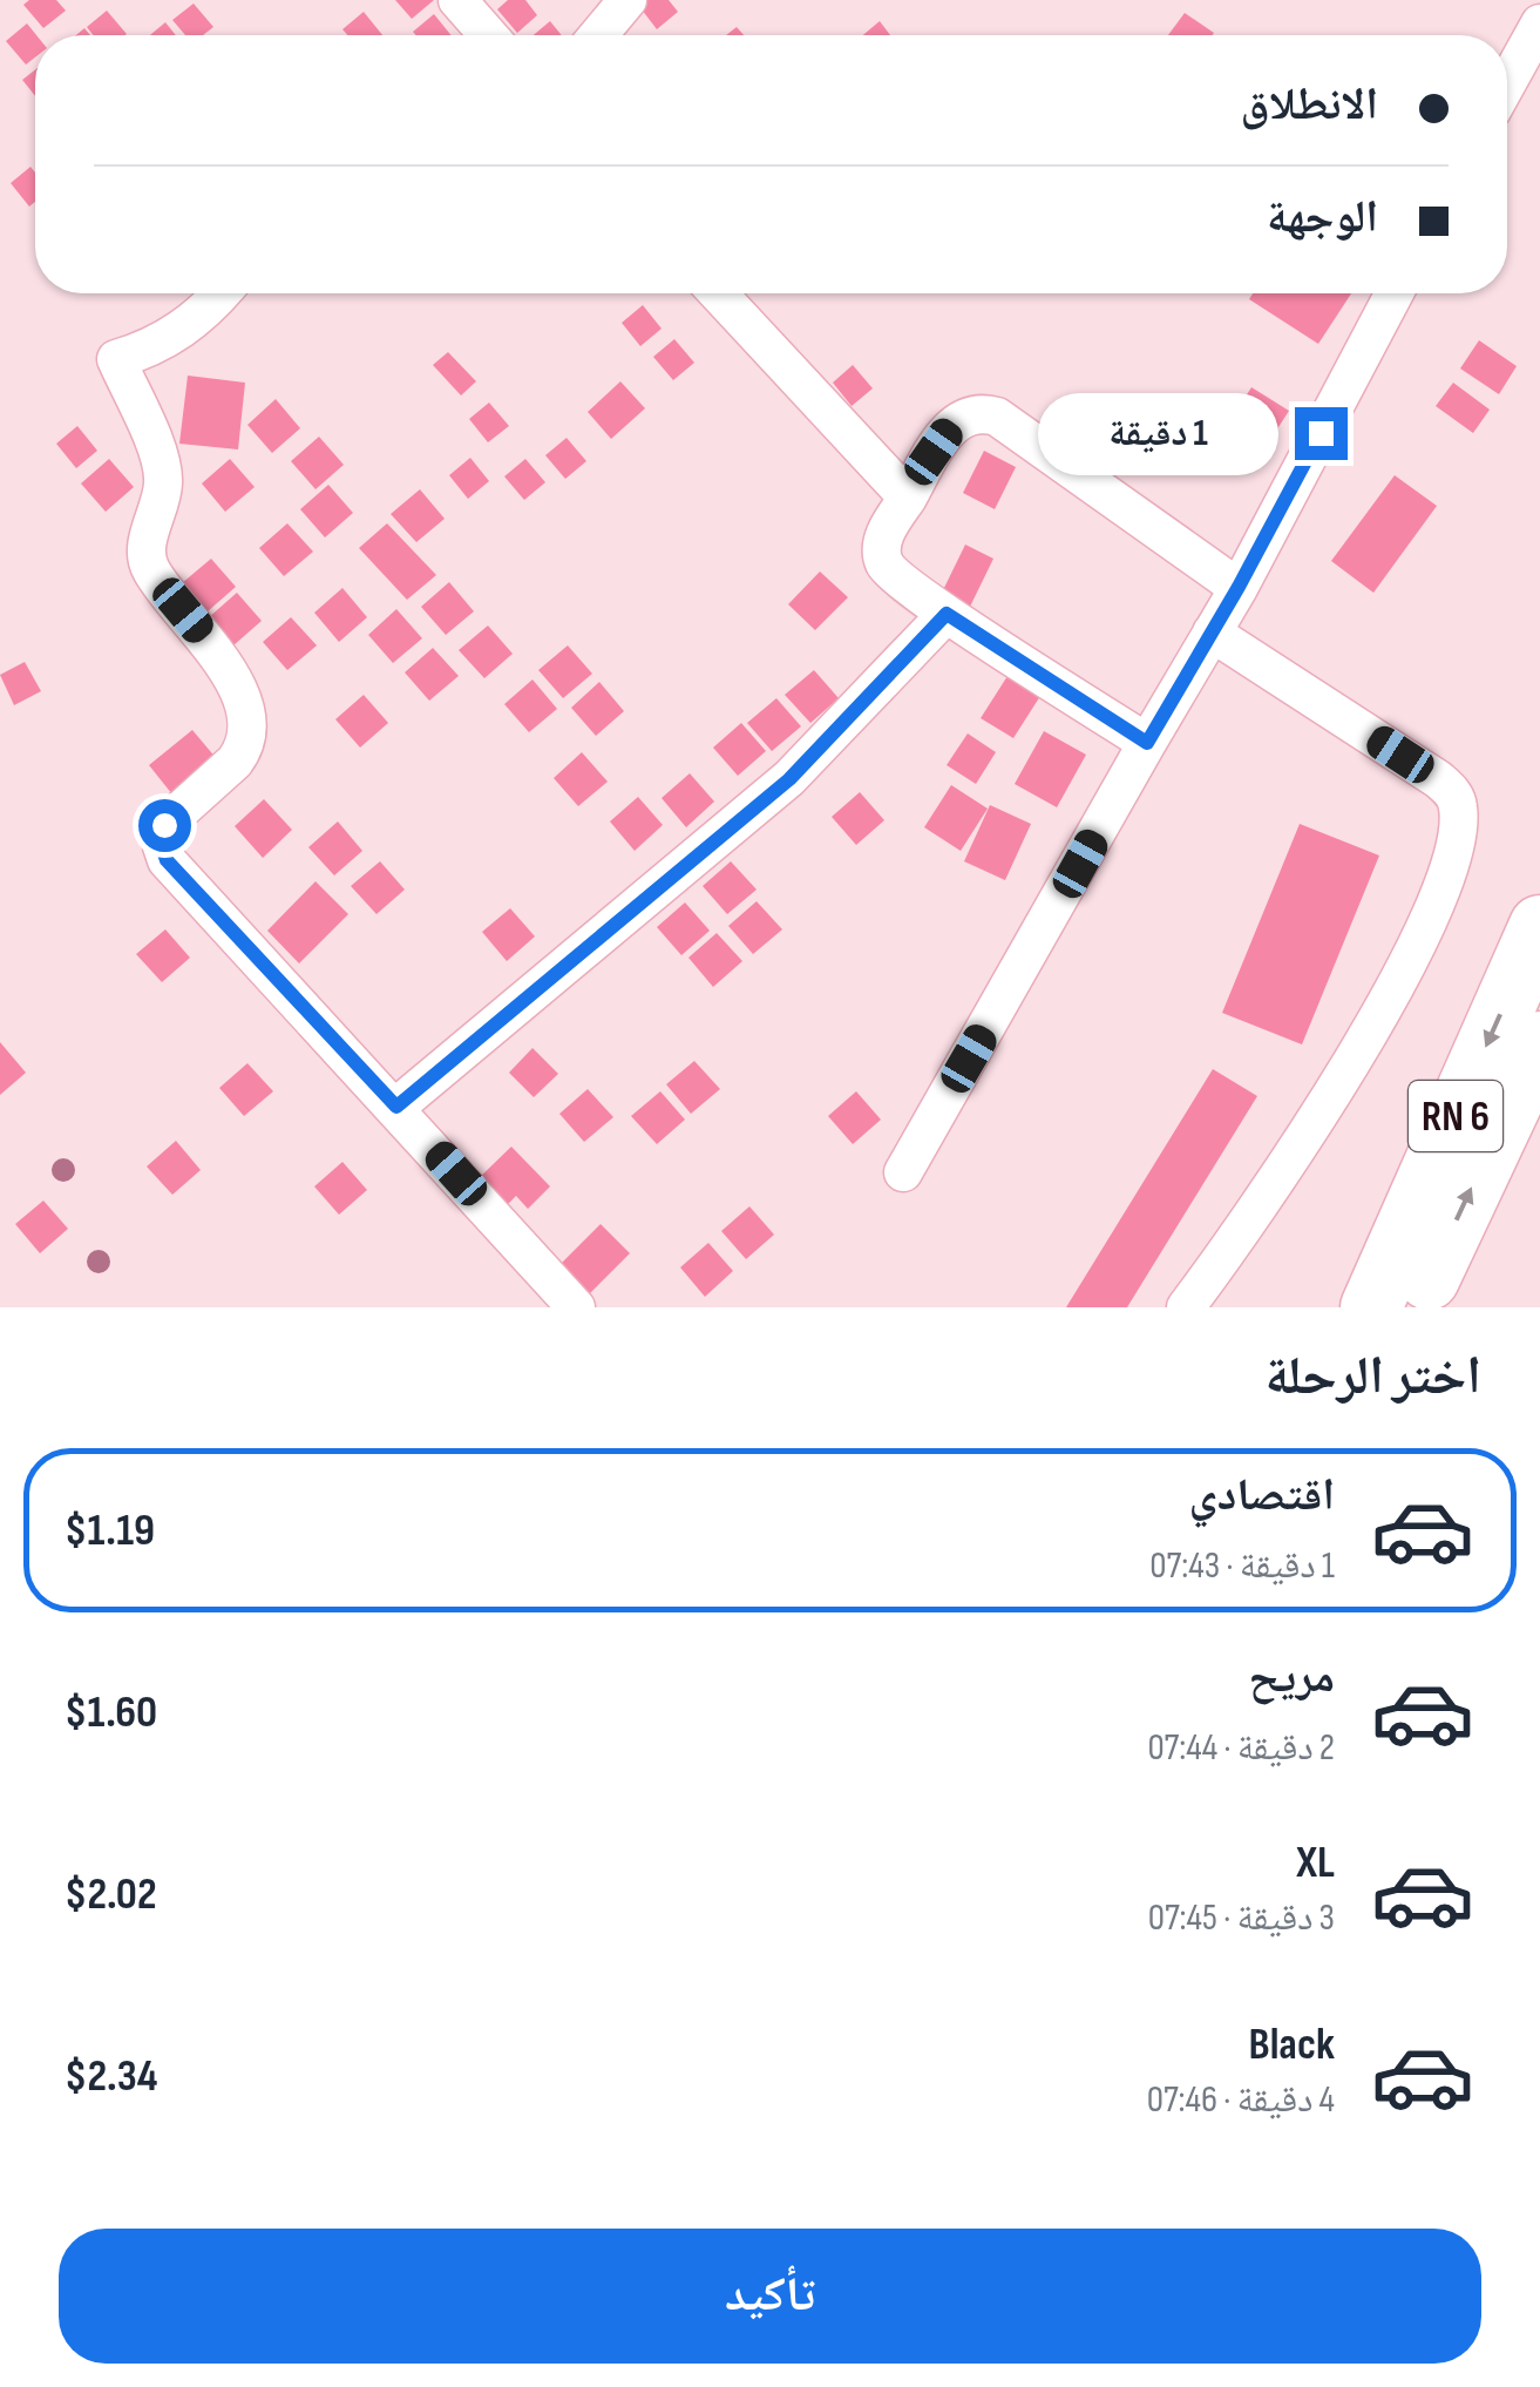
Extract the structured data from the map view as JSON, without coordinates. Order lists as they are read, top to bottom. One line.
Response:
{"streets":{"main road":["RN 6"]},"page":{"banner":["الانطلاق","الوجهة"],"bubble":"1 دقيقة","heading":"اختر الرحلة","list":[{"name":"اقتصادي","note":"1 دقيقة · 07:43","value":"$1.19"},{"name":"مريح","note":"2 دقيقة · 07:44","value":"$1.60"},{"name":"XL","note":"3 دقيقة · 07:45","value":"$2.02"},{"name":"Black","note":"4 دقيقة · 07:46","value":"$2.34"}],"buttons":"تأكيد"}}
